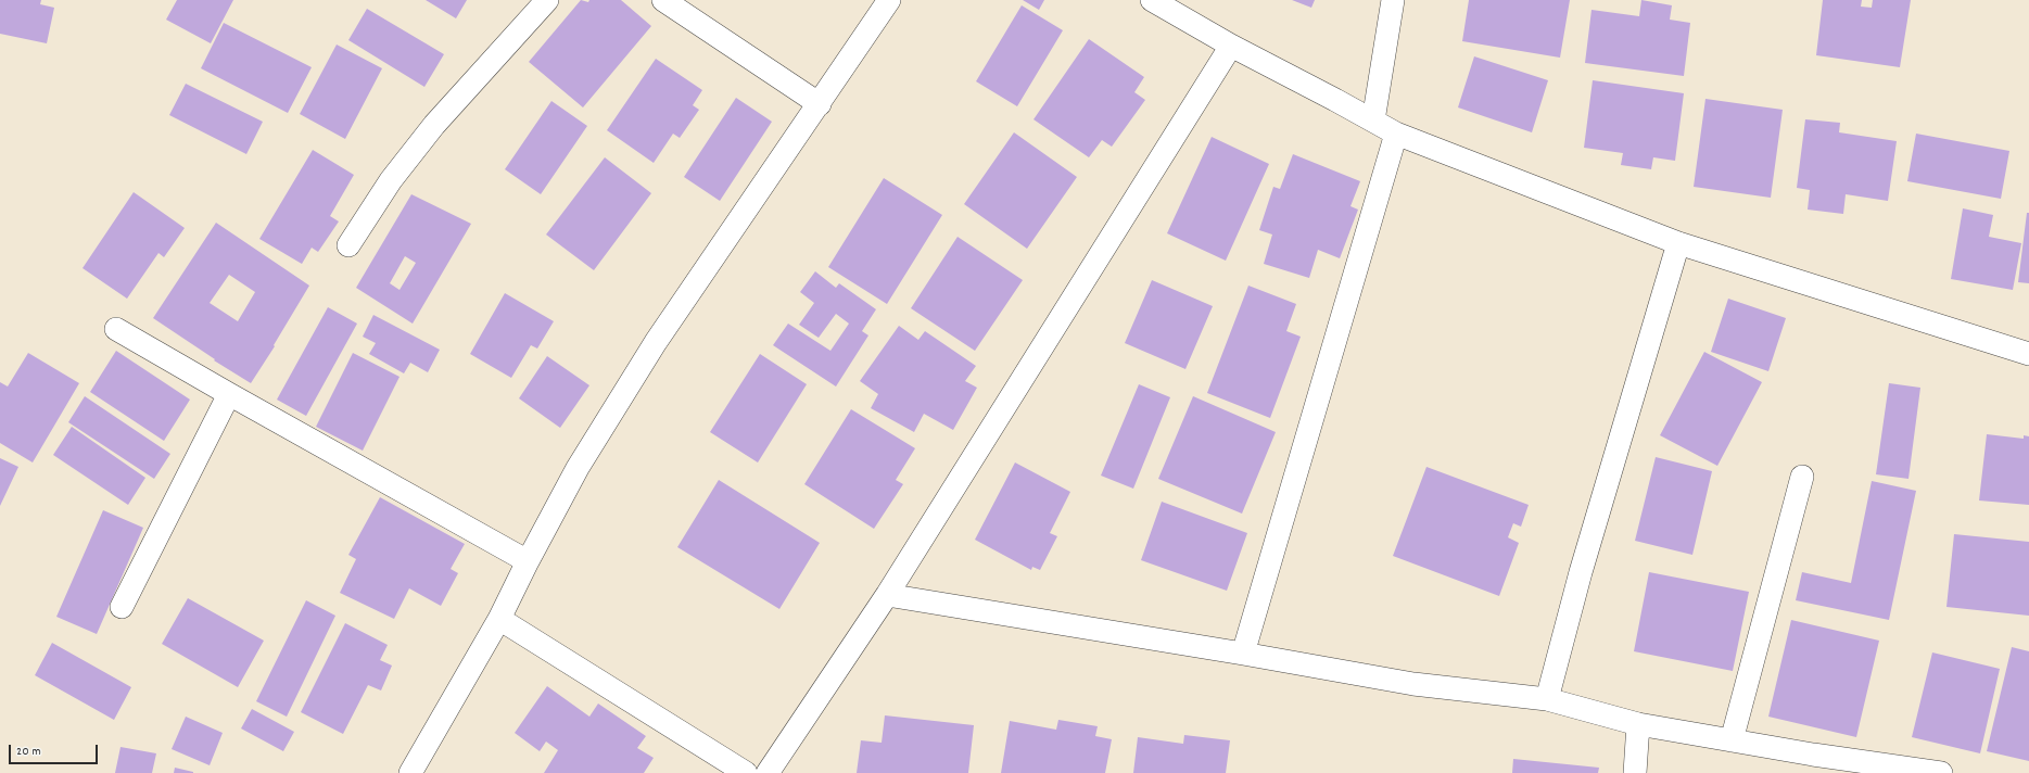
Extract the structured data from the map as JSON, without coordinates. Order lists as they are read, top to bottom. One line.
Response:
{"scale_bar":"20 m"}
